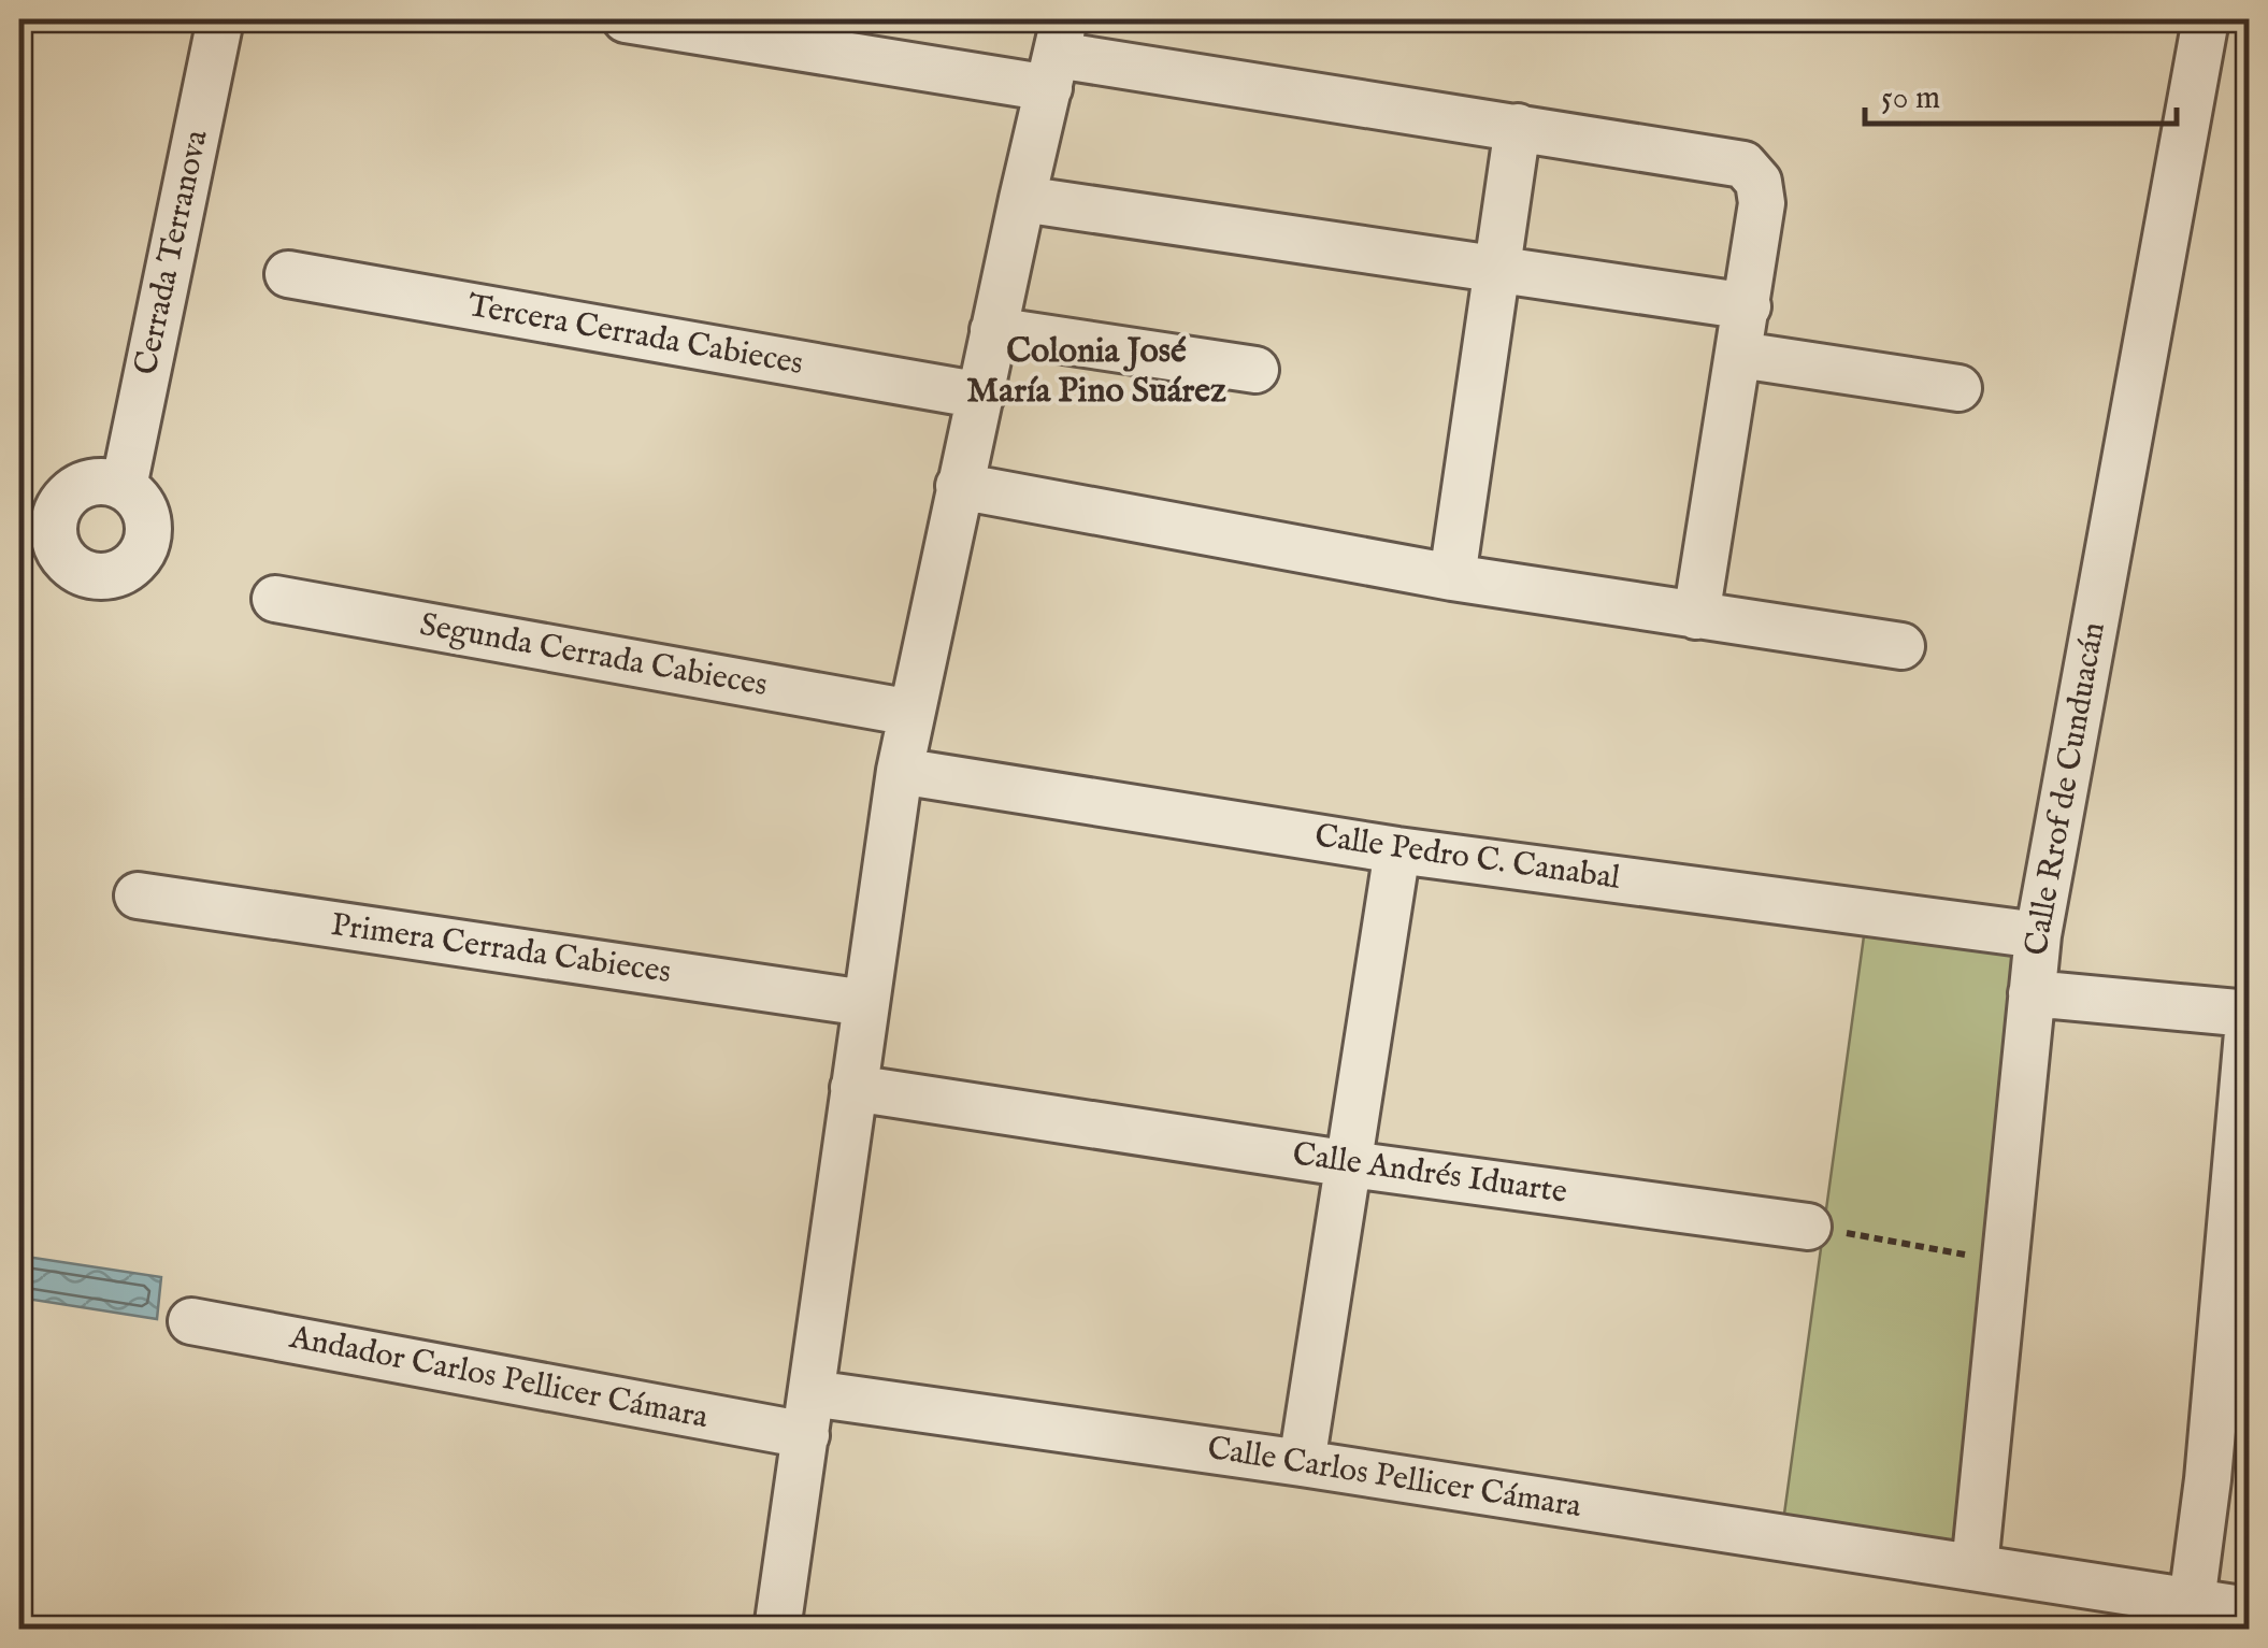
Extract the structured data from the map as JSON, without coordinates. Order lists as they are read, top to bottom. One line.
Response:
{"streets":{"street":["Cerrada Terranova","Tercera Cerrada Cabieces","Segunda Cerrada Cabieces","Calle Rrof de Cunduacán","Calle Pedro C. Canabal","Primera Cerrada Cabieces","Calle Andrés Iduarte","Andador Carlos Pellicer Cámara","Calle Carlos Pellicer Cámara"]},"crossings":[["Calle Rrof de Cunduacán","Calle Pedro C. Canabal"],["Calle Rrof de Cunduacán","Calle Carlos Pellicer Cámara"],["Andador Carlos Pellicer Cámara","Calle Carlos Pellicer Cámara"]],"districts":["Colonia José María Pino Suárez"],"scale_bar":"50 m"}
